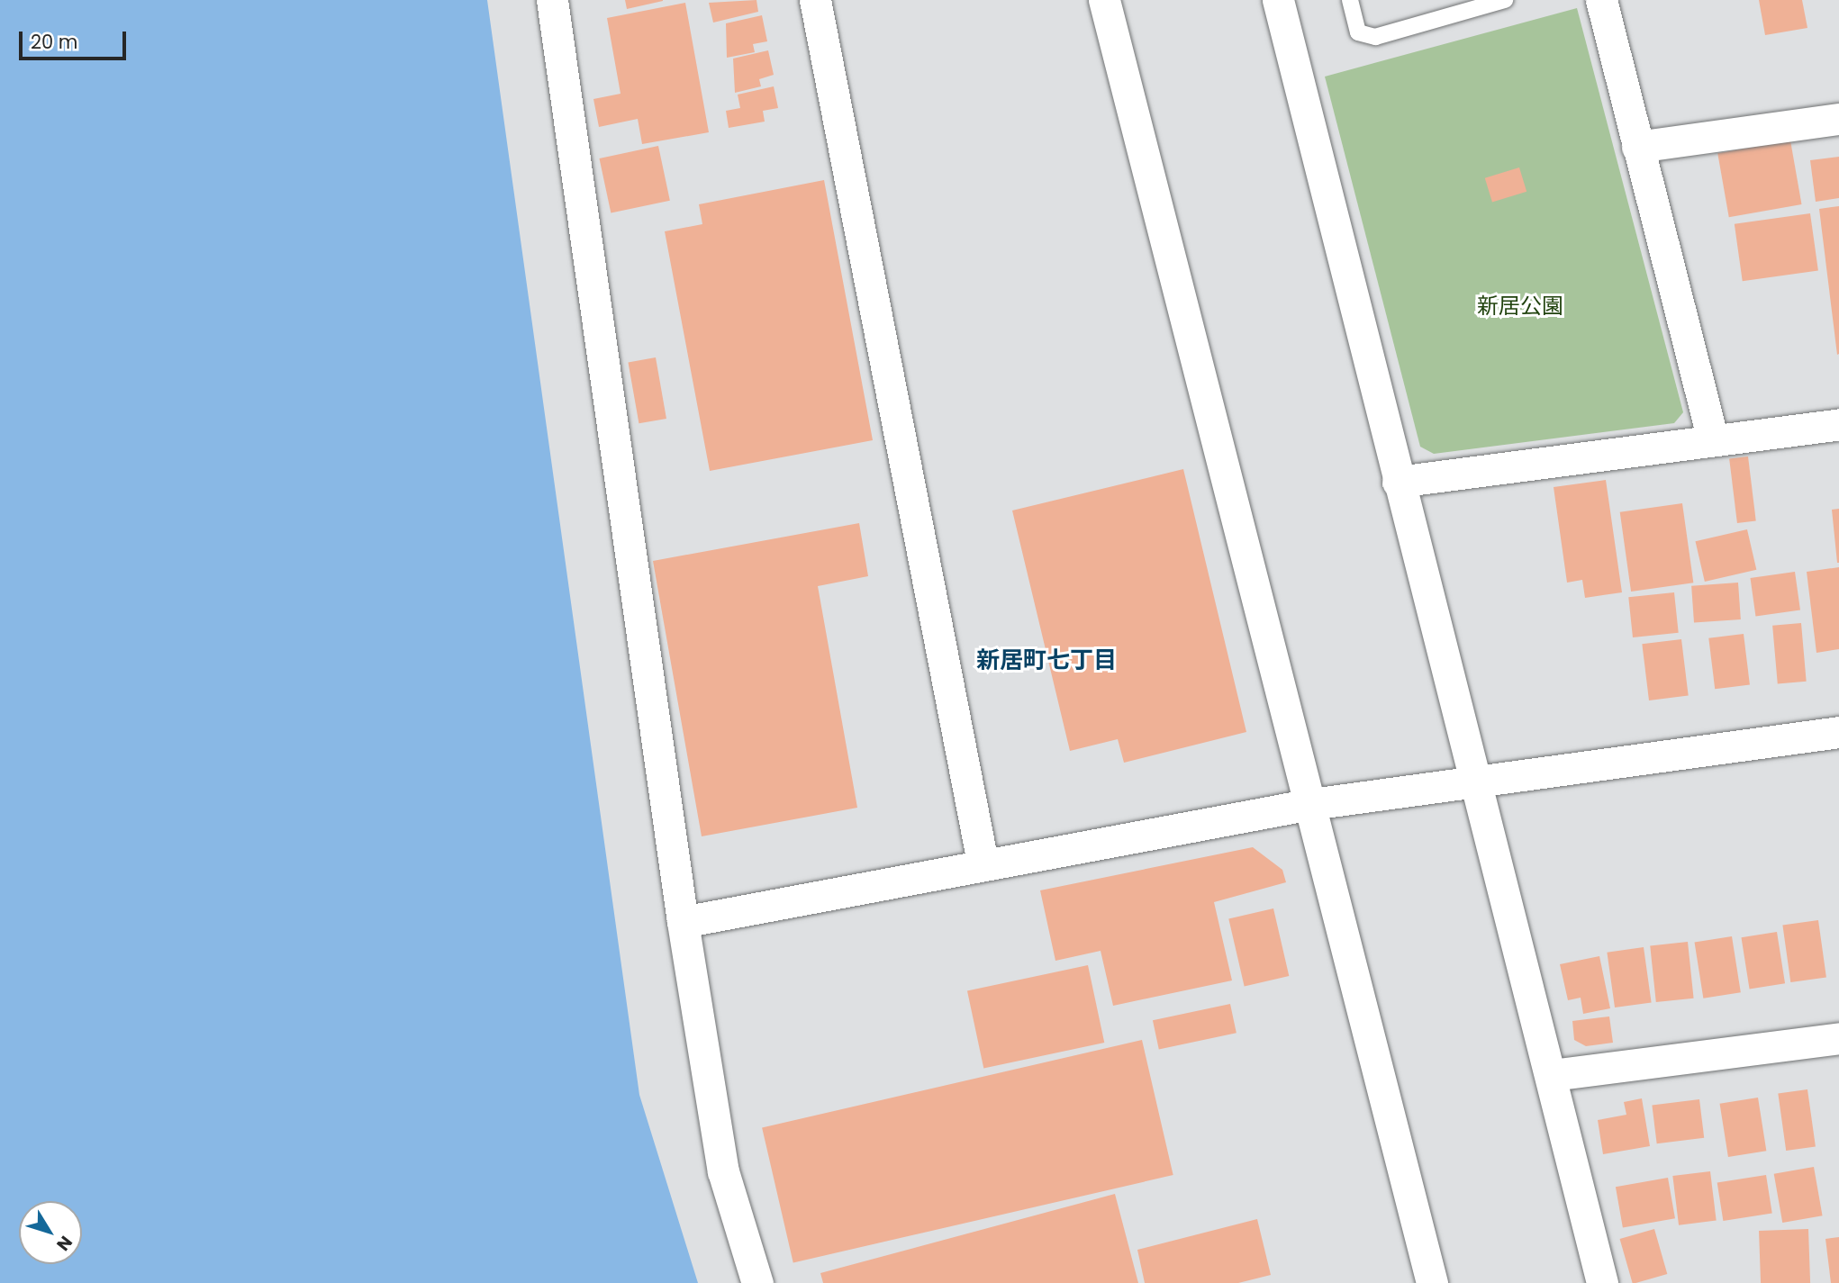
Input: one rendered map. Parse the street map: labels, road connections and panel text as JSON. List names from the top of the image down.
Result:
{
  "districts": ["新居町七丁目"],
  "parks": ["新居公園"],
  "scale_bar": "20 m",
  "north": "bottom right"
}
